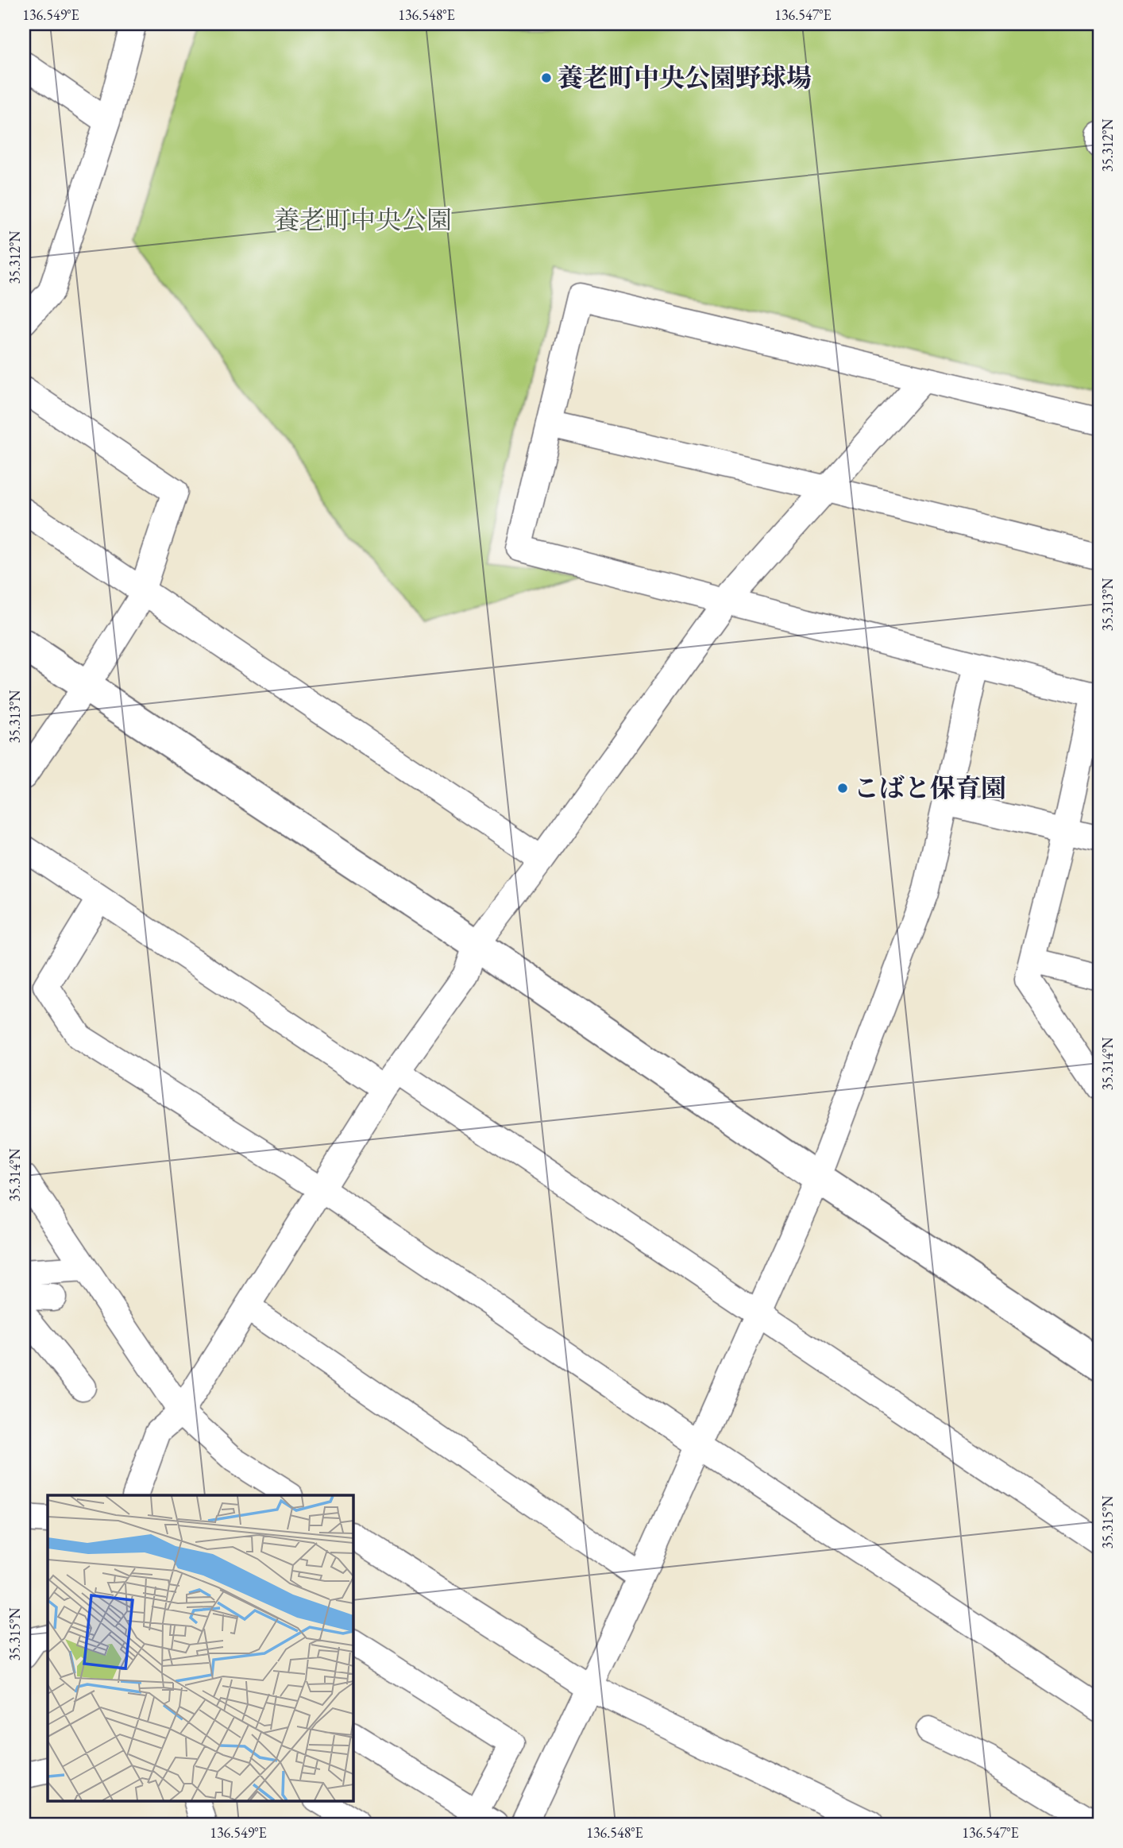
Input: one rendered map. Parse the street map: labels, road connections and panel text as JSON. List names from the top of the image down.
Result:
{
  "parks": ["養老町中央公園"],
  "places": ["養老町中央公園野球場", "こばと保育園"],
  "coordinates": [
    "136.549°E",
    "136.548°E",
    "136.547°E",
    "35.312°N",
    "35.313°N",
    "35.314°N",
    "35.315°N"
  ]
}
